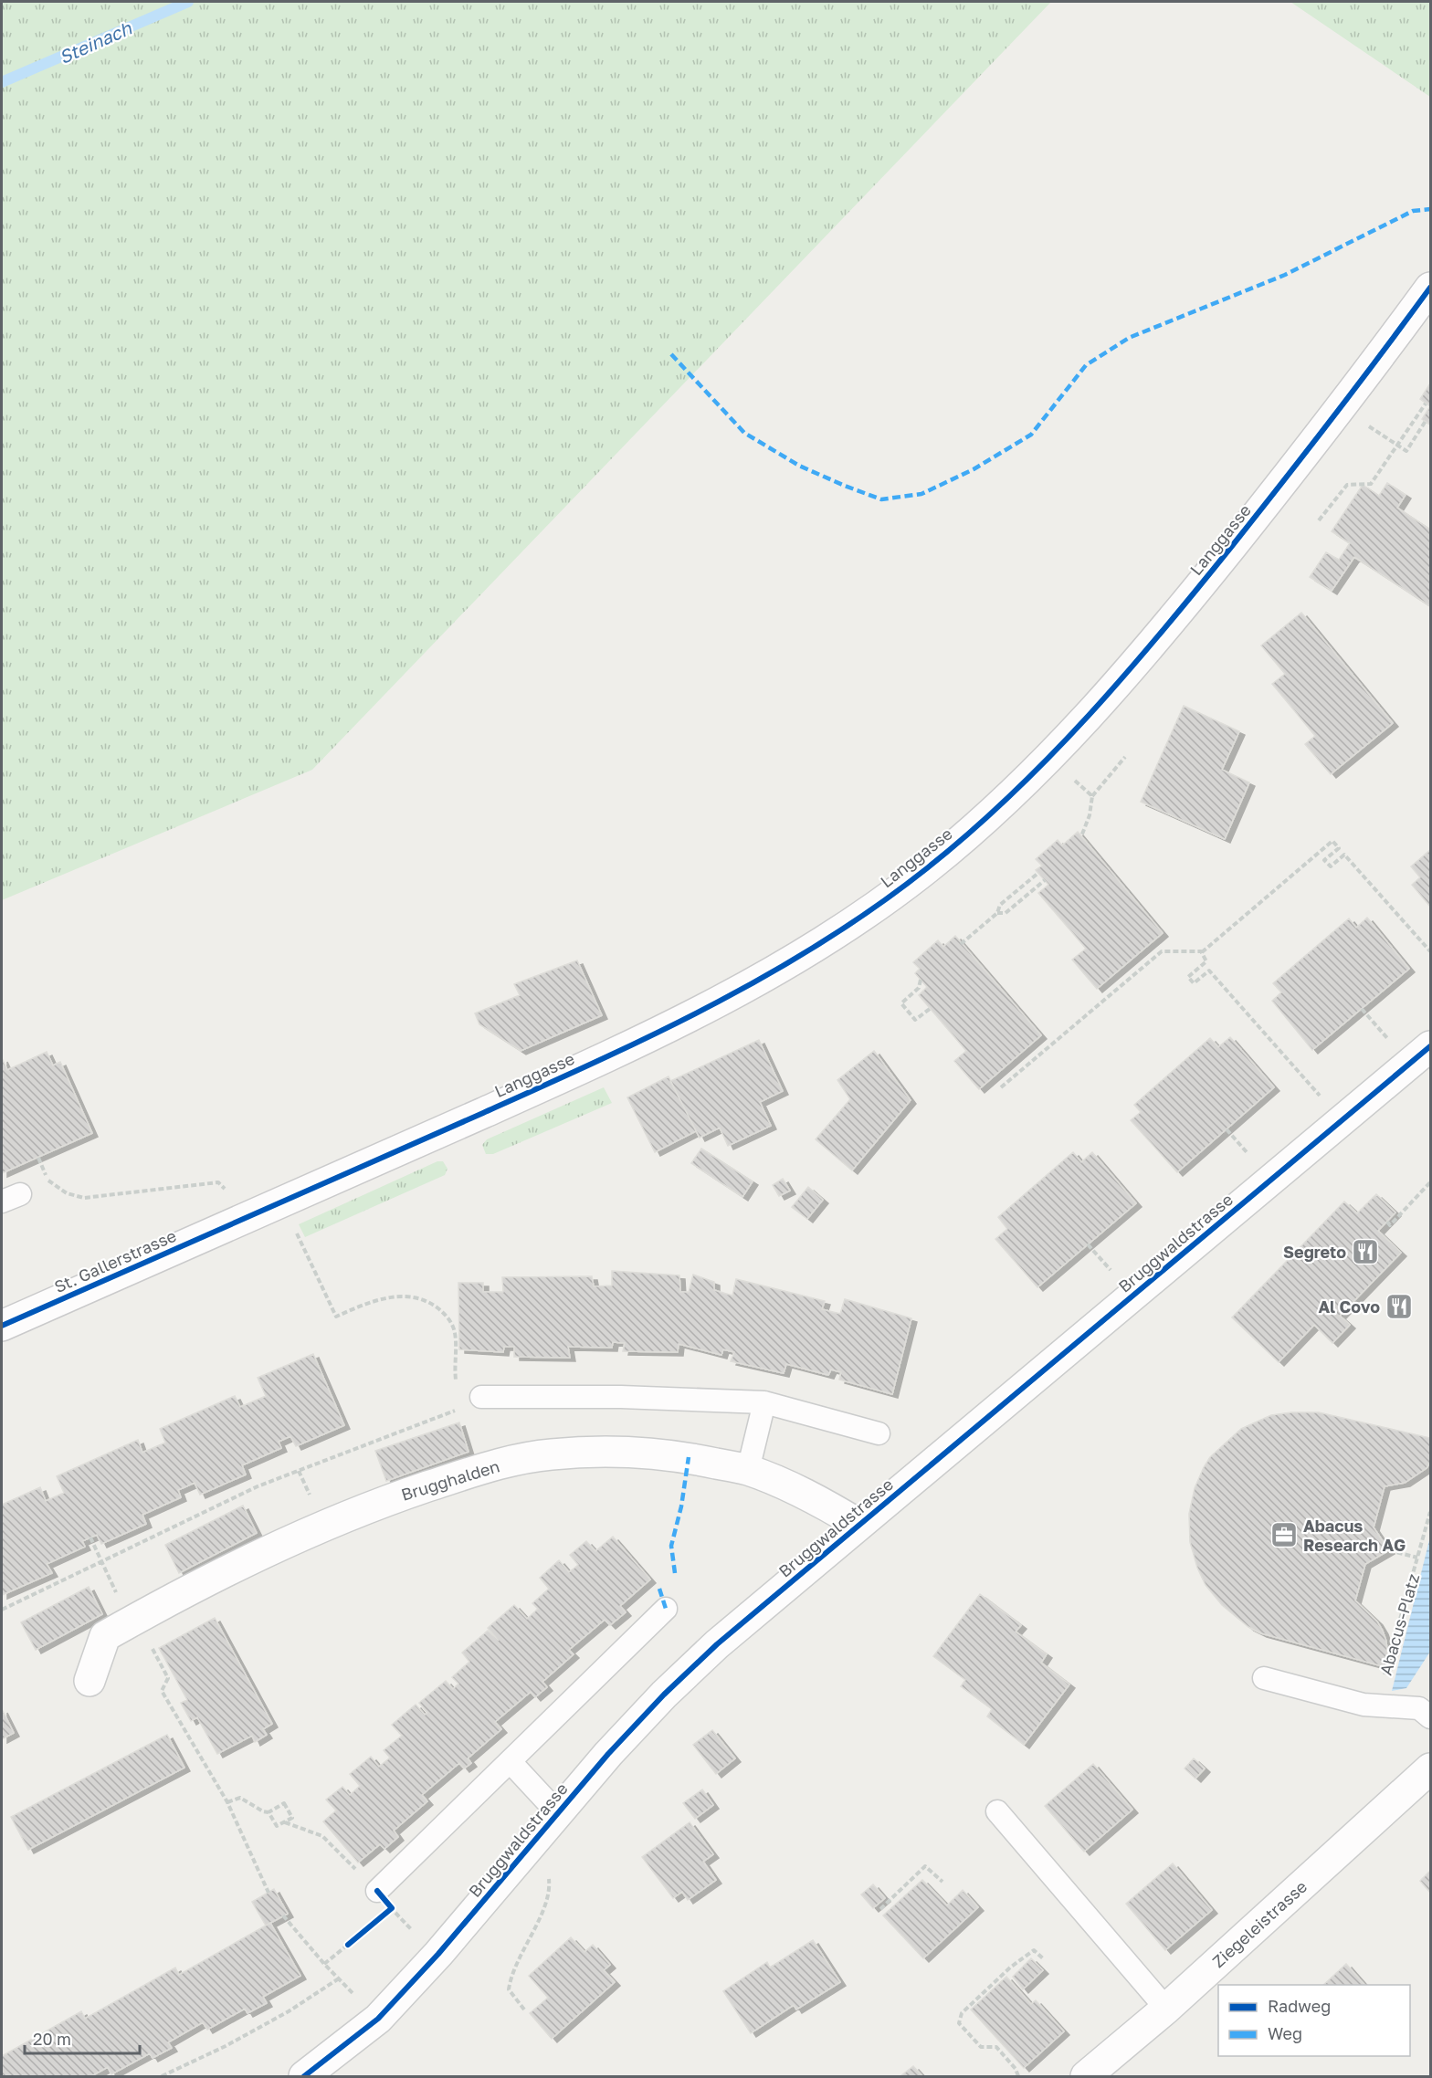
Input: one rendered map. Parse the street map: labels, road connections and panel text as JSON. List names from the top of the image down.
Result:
{
  "streets": {
    "street": [
      "Langgasse",
      "Bruggwaldstrasse",
      "St. Gallerstrasse",
      "Brugghalden",
      "Ziegeleistrasse"
    ],
    "path": ["Abacus-Platz"]
  },
  "crossings": [
    ["Langgasse", "St. Gallerstrasse"],
    ["Bruggwaldstrasse", "Brugghalden"]
  ],
  "water": ["Steinach"],
  "places": {
    "restaurant": ["Segreto", "Al Covo"],
    "office": ["Abacus Research AG"]
  },
  "legend": ["Radweg", "Weg"],
  "scale_bar": "20 m"
}
